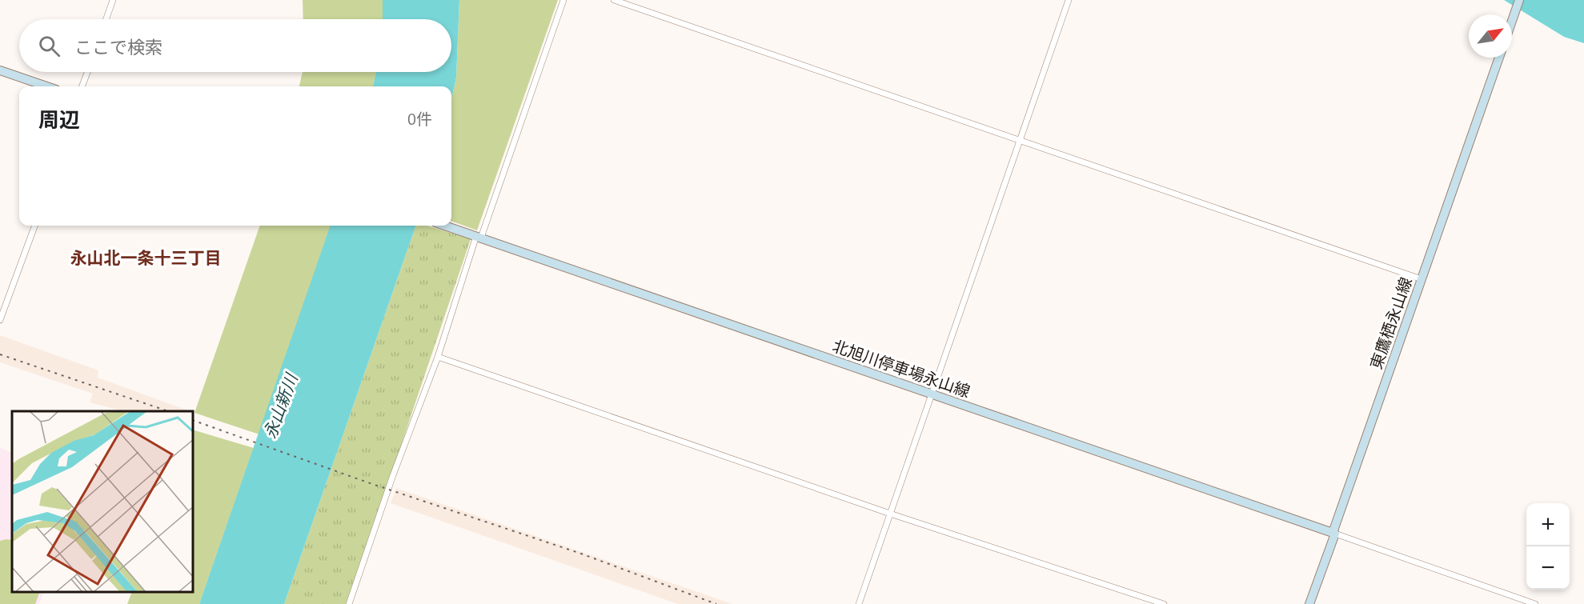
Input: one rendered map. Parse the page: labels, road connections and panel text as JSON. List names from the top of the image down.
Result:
{
  "streets": {
    "main road": ["東鷹栖永山線", "北旭川停車場永山線"]
  },
  "crossings": [
    ["東鷹栖永山線", "北旭川停車場永山線"]
  ],
  "districts": ["永山北一条十三丁目"],
  "water": ["永山新川"],
  "north": "top right",
  "page": {
    "search": "ここで検索",
    "heading": ["周辺", "0件"],
    "map_buttons": ["+", "−"]
  }
}
